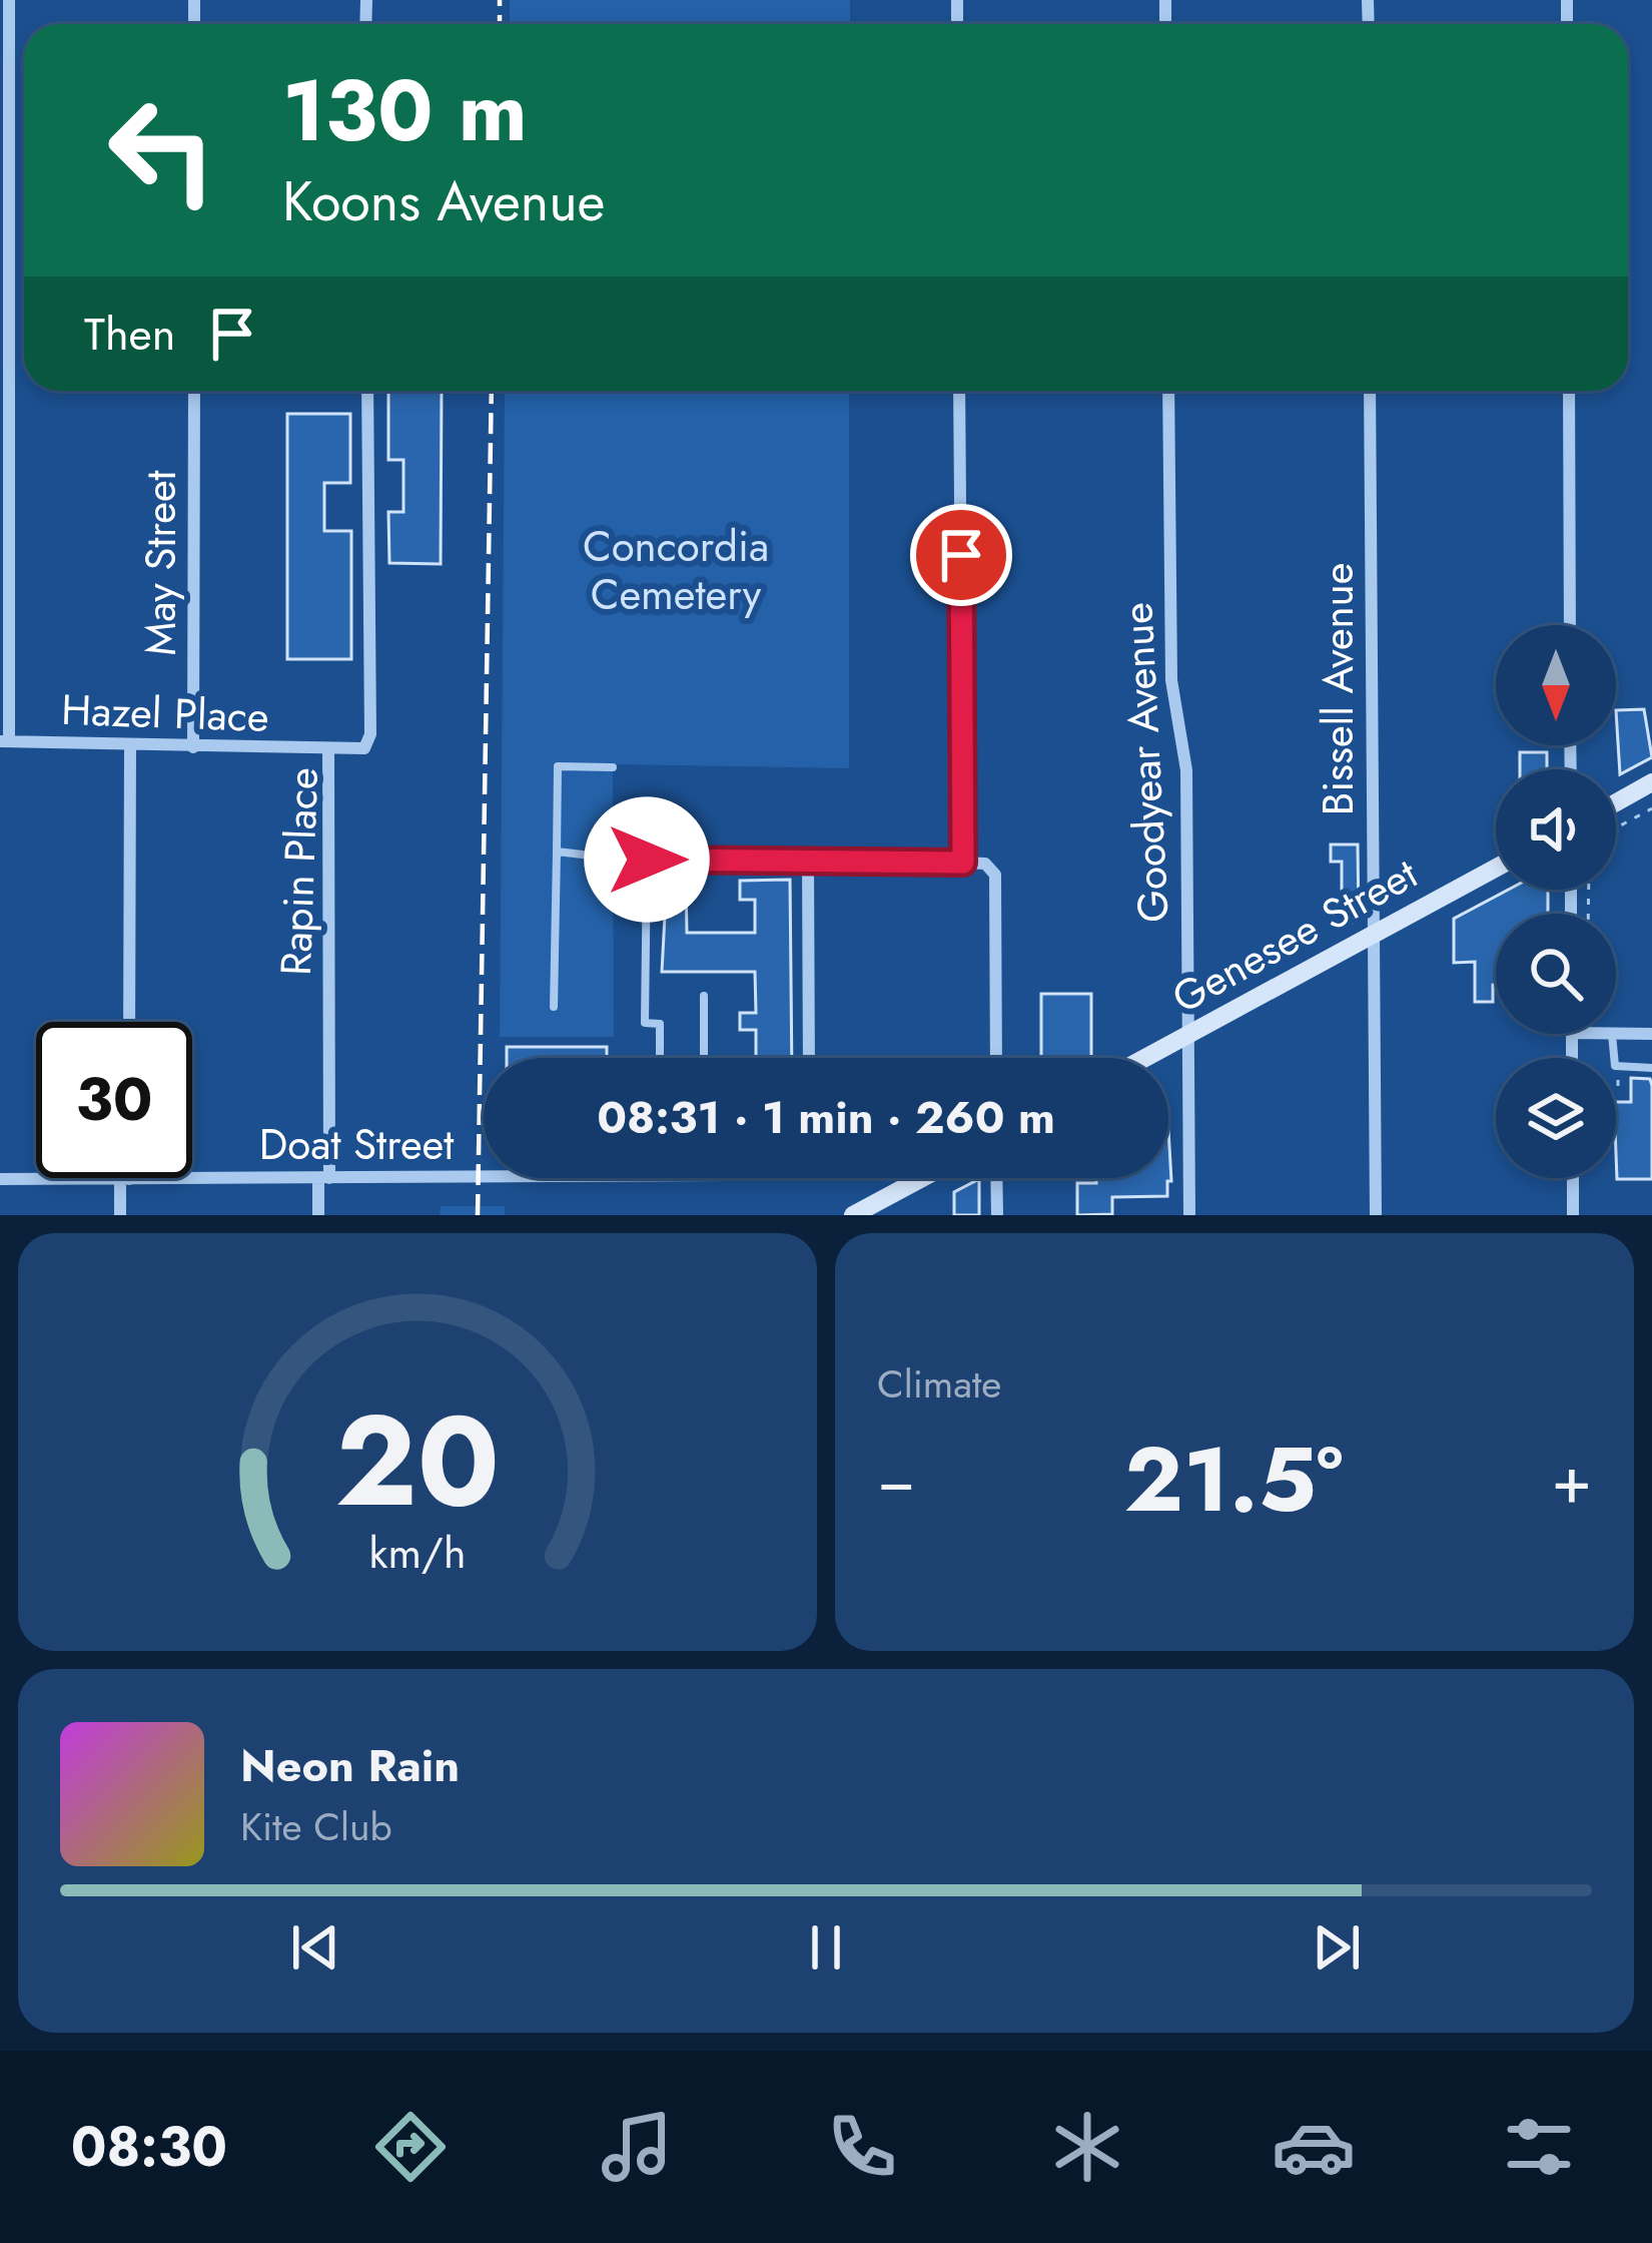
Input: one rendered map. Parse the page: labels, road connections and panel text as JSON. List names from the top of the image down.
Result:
{
  "streets": {
    "main road": ["Genesee Street"],
    "street": [
      "May Street",
      "Bissell Avenue",
      "Hazel Place",
      "Goodyear Avenue",
      "Rapin Place",
      "Doat Street"
    ]
  },
  "crossings": [
    ["May Street", "Hazel Place"],
    ["Bissell Avenue", "Genesee Street"],
    ["Hazel Place", "Rapin Place"],
    ["Goodyear Avenue", "Genesee Street"],
    ["Rapin Place", "Doat Street"]
  ],
  "parks": ["Concordia Cemetery"],
  "north": "bottom",
  "page": {
    "turn": ["130 m", "Koons Avenue"],
    "then": "Then",
    "limit": "30",
    "trip": "08:31 · 1 min · 260 m",
    "tile": "Climate",
    "heat": ["−", "21.5°", "+"],
    "song": ["Neon Rain", "Kite Club"],
    "tabs": "08:30",
    "gauge": ["20", "km/h"]
  }
}
